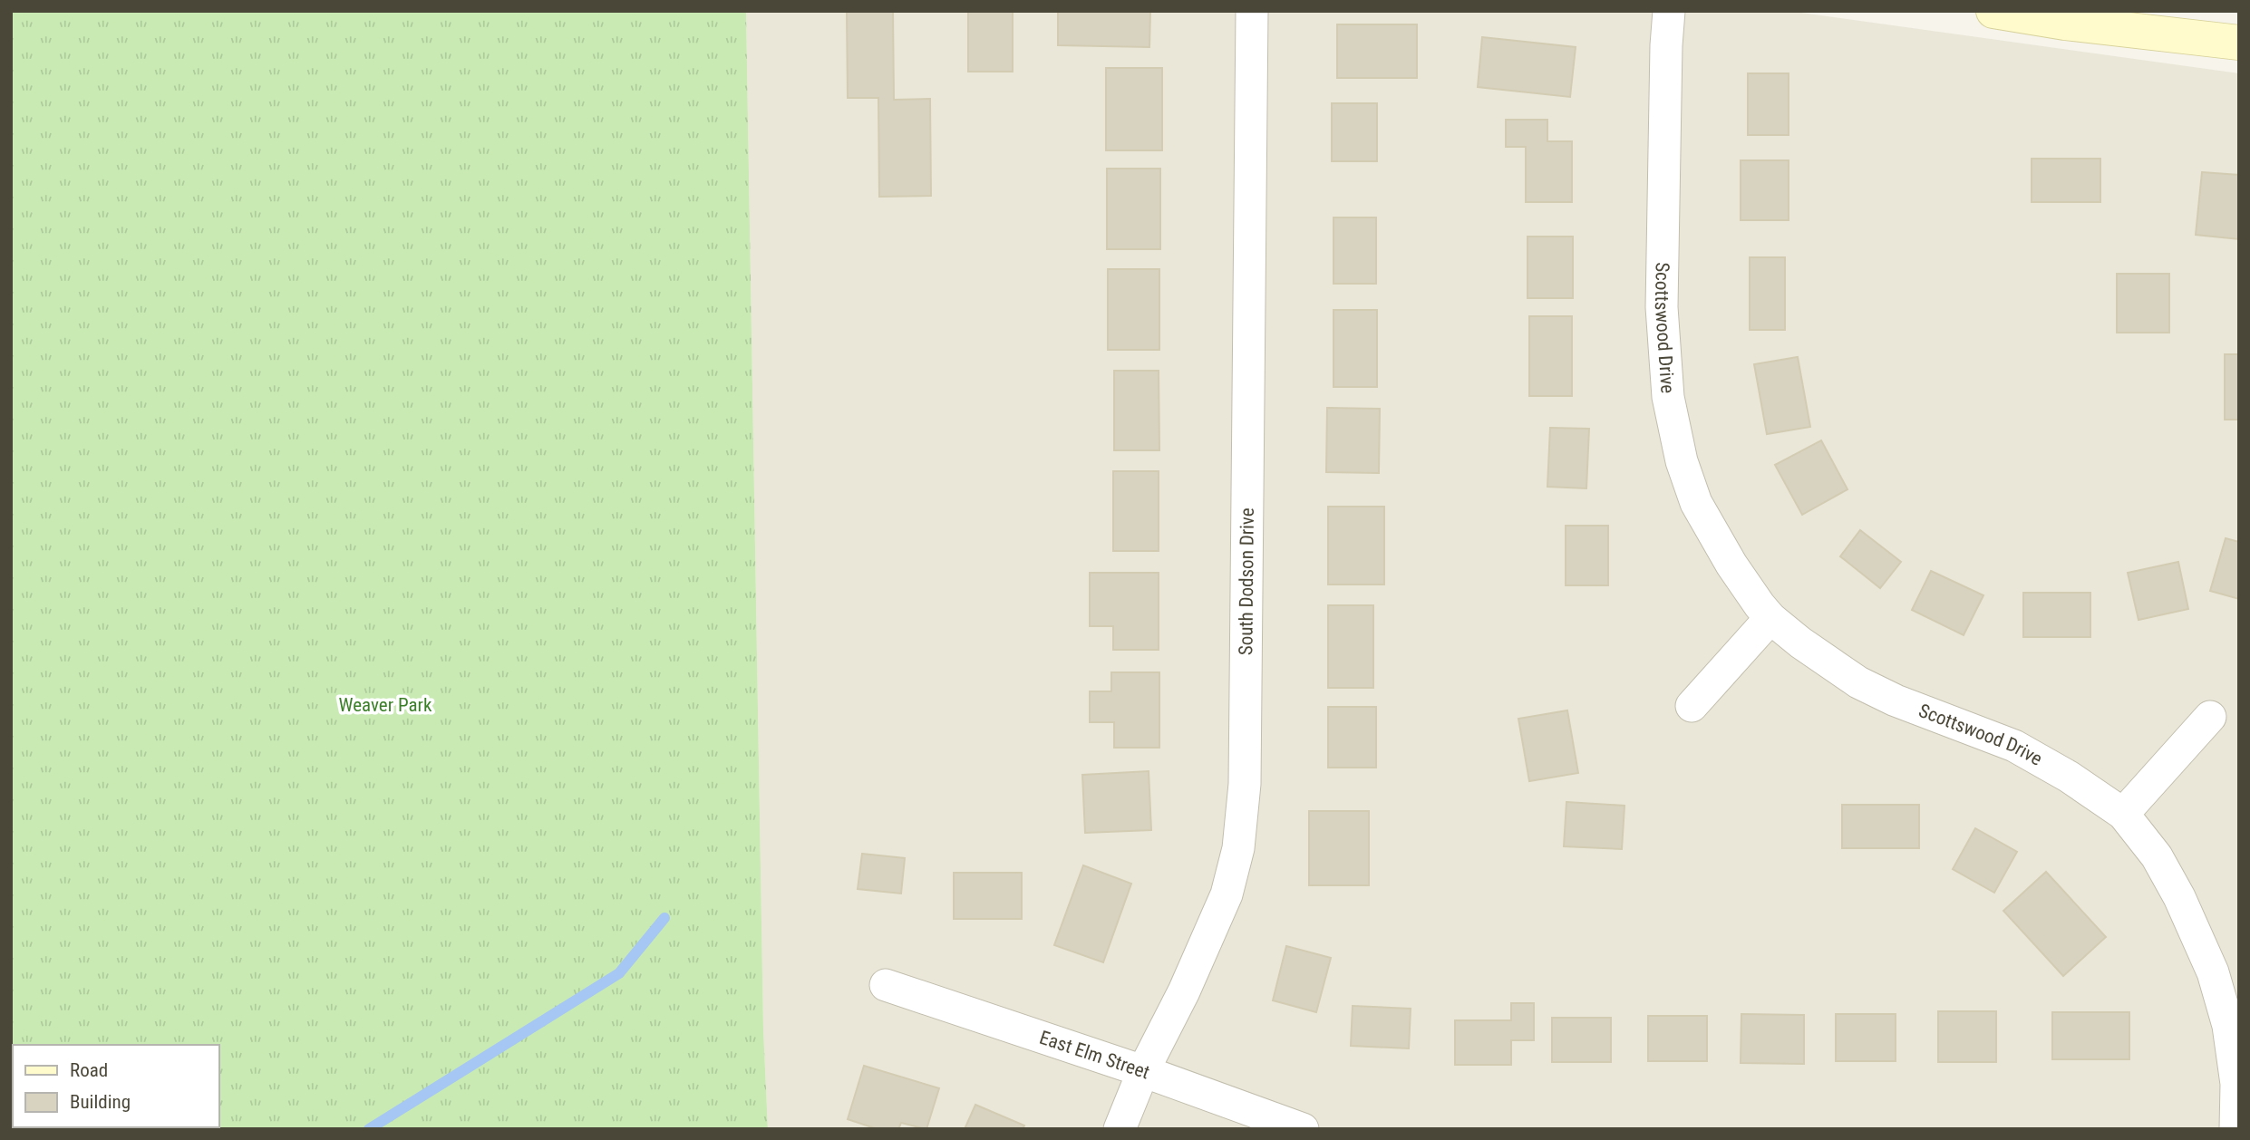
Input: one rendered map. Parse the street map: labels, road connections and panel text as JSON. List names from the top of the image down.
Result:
{
  "streets": {
    "street": ["Scottswood Drive", "South Dodson Drive", "East Elm Street"]
  },
  "crossings": [
    ["South Dodson Drive", "East Elm Street"]
  ],
  "parks": ["Weaver Park"],
  "legend": ["Road", "Building"]
}
